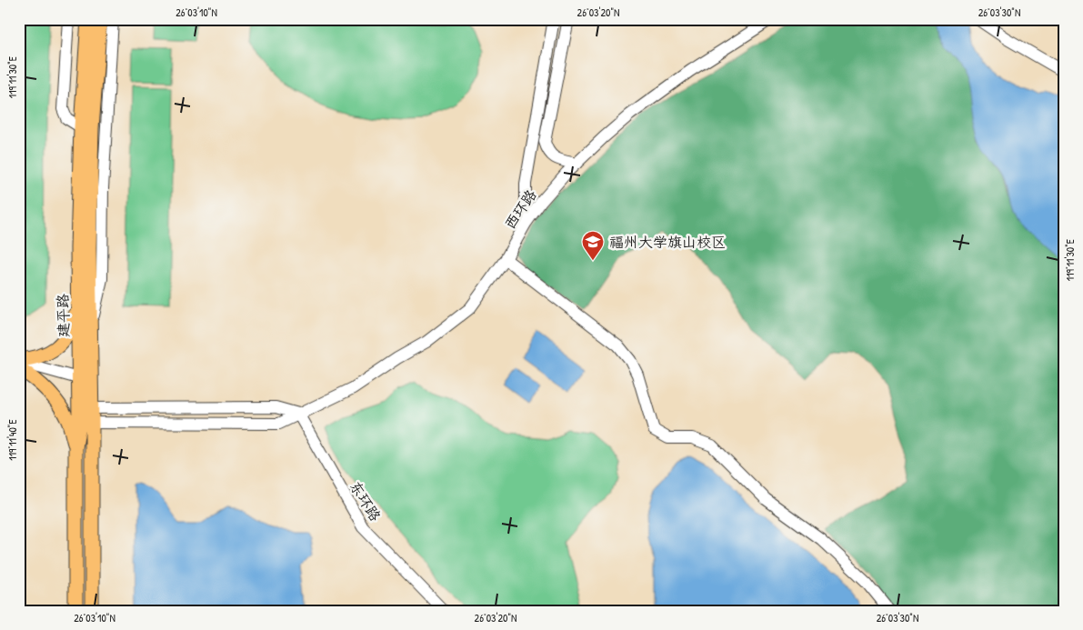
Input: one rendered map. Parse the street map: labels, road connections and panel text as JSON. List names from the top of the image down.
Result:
{
  "streets": {
    "main road": ["建平路"],
    "street": ["西环路", "东环路"]
  },
  "crossings": [
    ["西环路", "建平路"],
    ["西环路", "东环路"]
  ],
  "places": {
    "school or university": ["福州大学旗山校区"]
  },
  "coordinates": [
    "26°03'10\"N",
    "26°03'20\"N",
    "26°03'30\"N",
    "119°11'30\"E",
    "119°11'40\"E"
  ]
}
